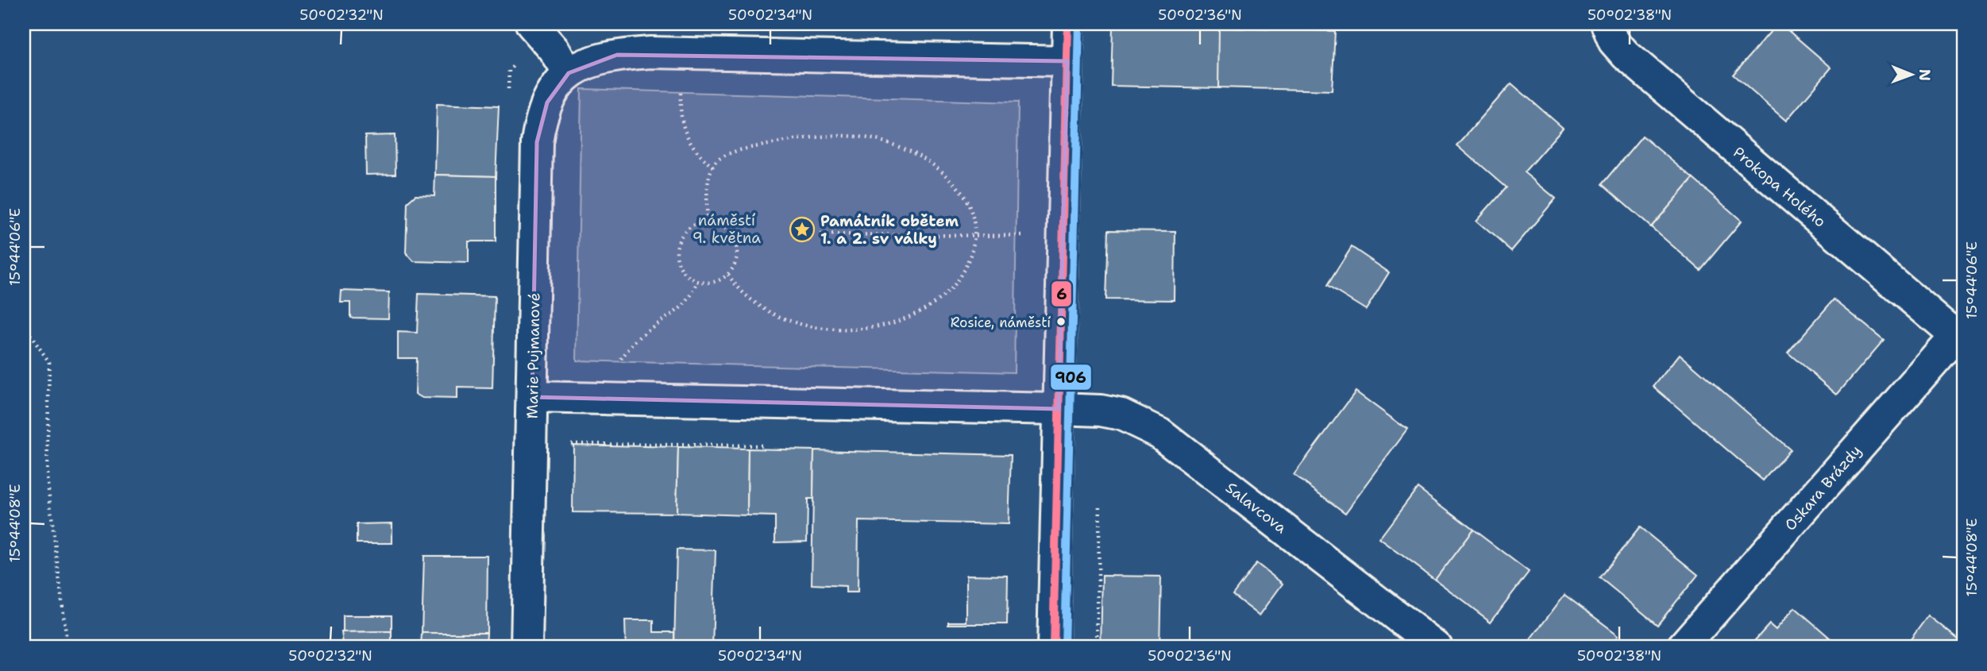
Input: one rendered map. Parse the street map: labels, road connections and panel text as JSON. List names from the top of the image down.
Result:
{
  "streets": {
    "street": [
      "Prokopa Holého",
      "Marie Pujmanové",
      "Oskara Brázdy",
      "Salavcova"
    ]
  },
  "crossings": [
    ["Prokopa Holého", "Oskara Brázdy"]
  ],
  "parks": ["náměstí 9. května"],
  "places": {
    "place": ["Památník obětem 1. a 2. sv války"],
    "other": ["Rosice, náměstí"]
  },
  "lines": ["transit line 6", "transit line 906"],
  "north": "right",
  "coordinates": [
    "50°02'32\"N",
    "50°02'34\"N",
    "50°02'36\"N",
    "50°02'38\"N",
    "15°44'06\"E",
    "15°44'08\"E"
  ]
}
